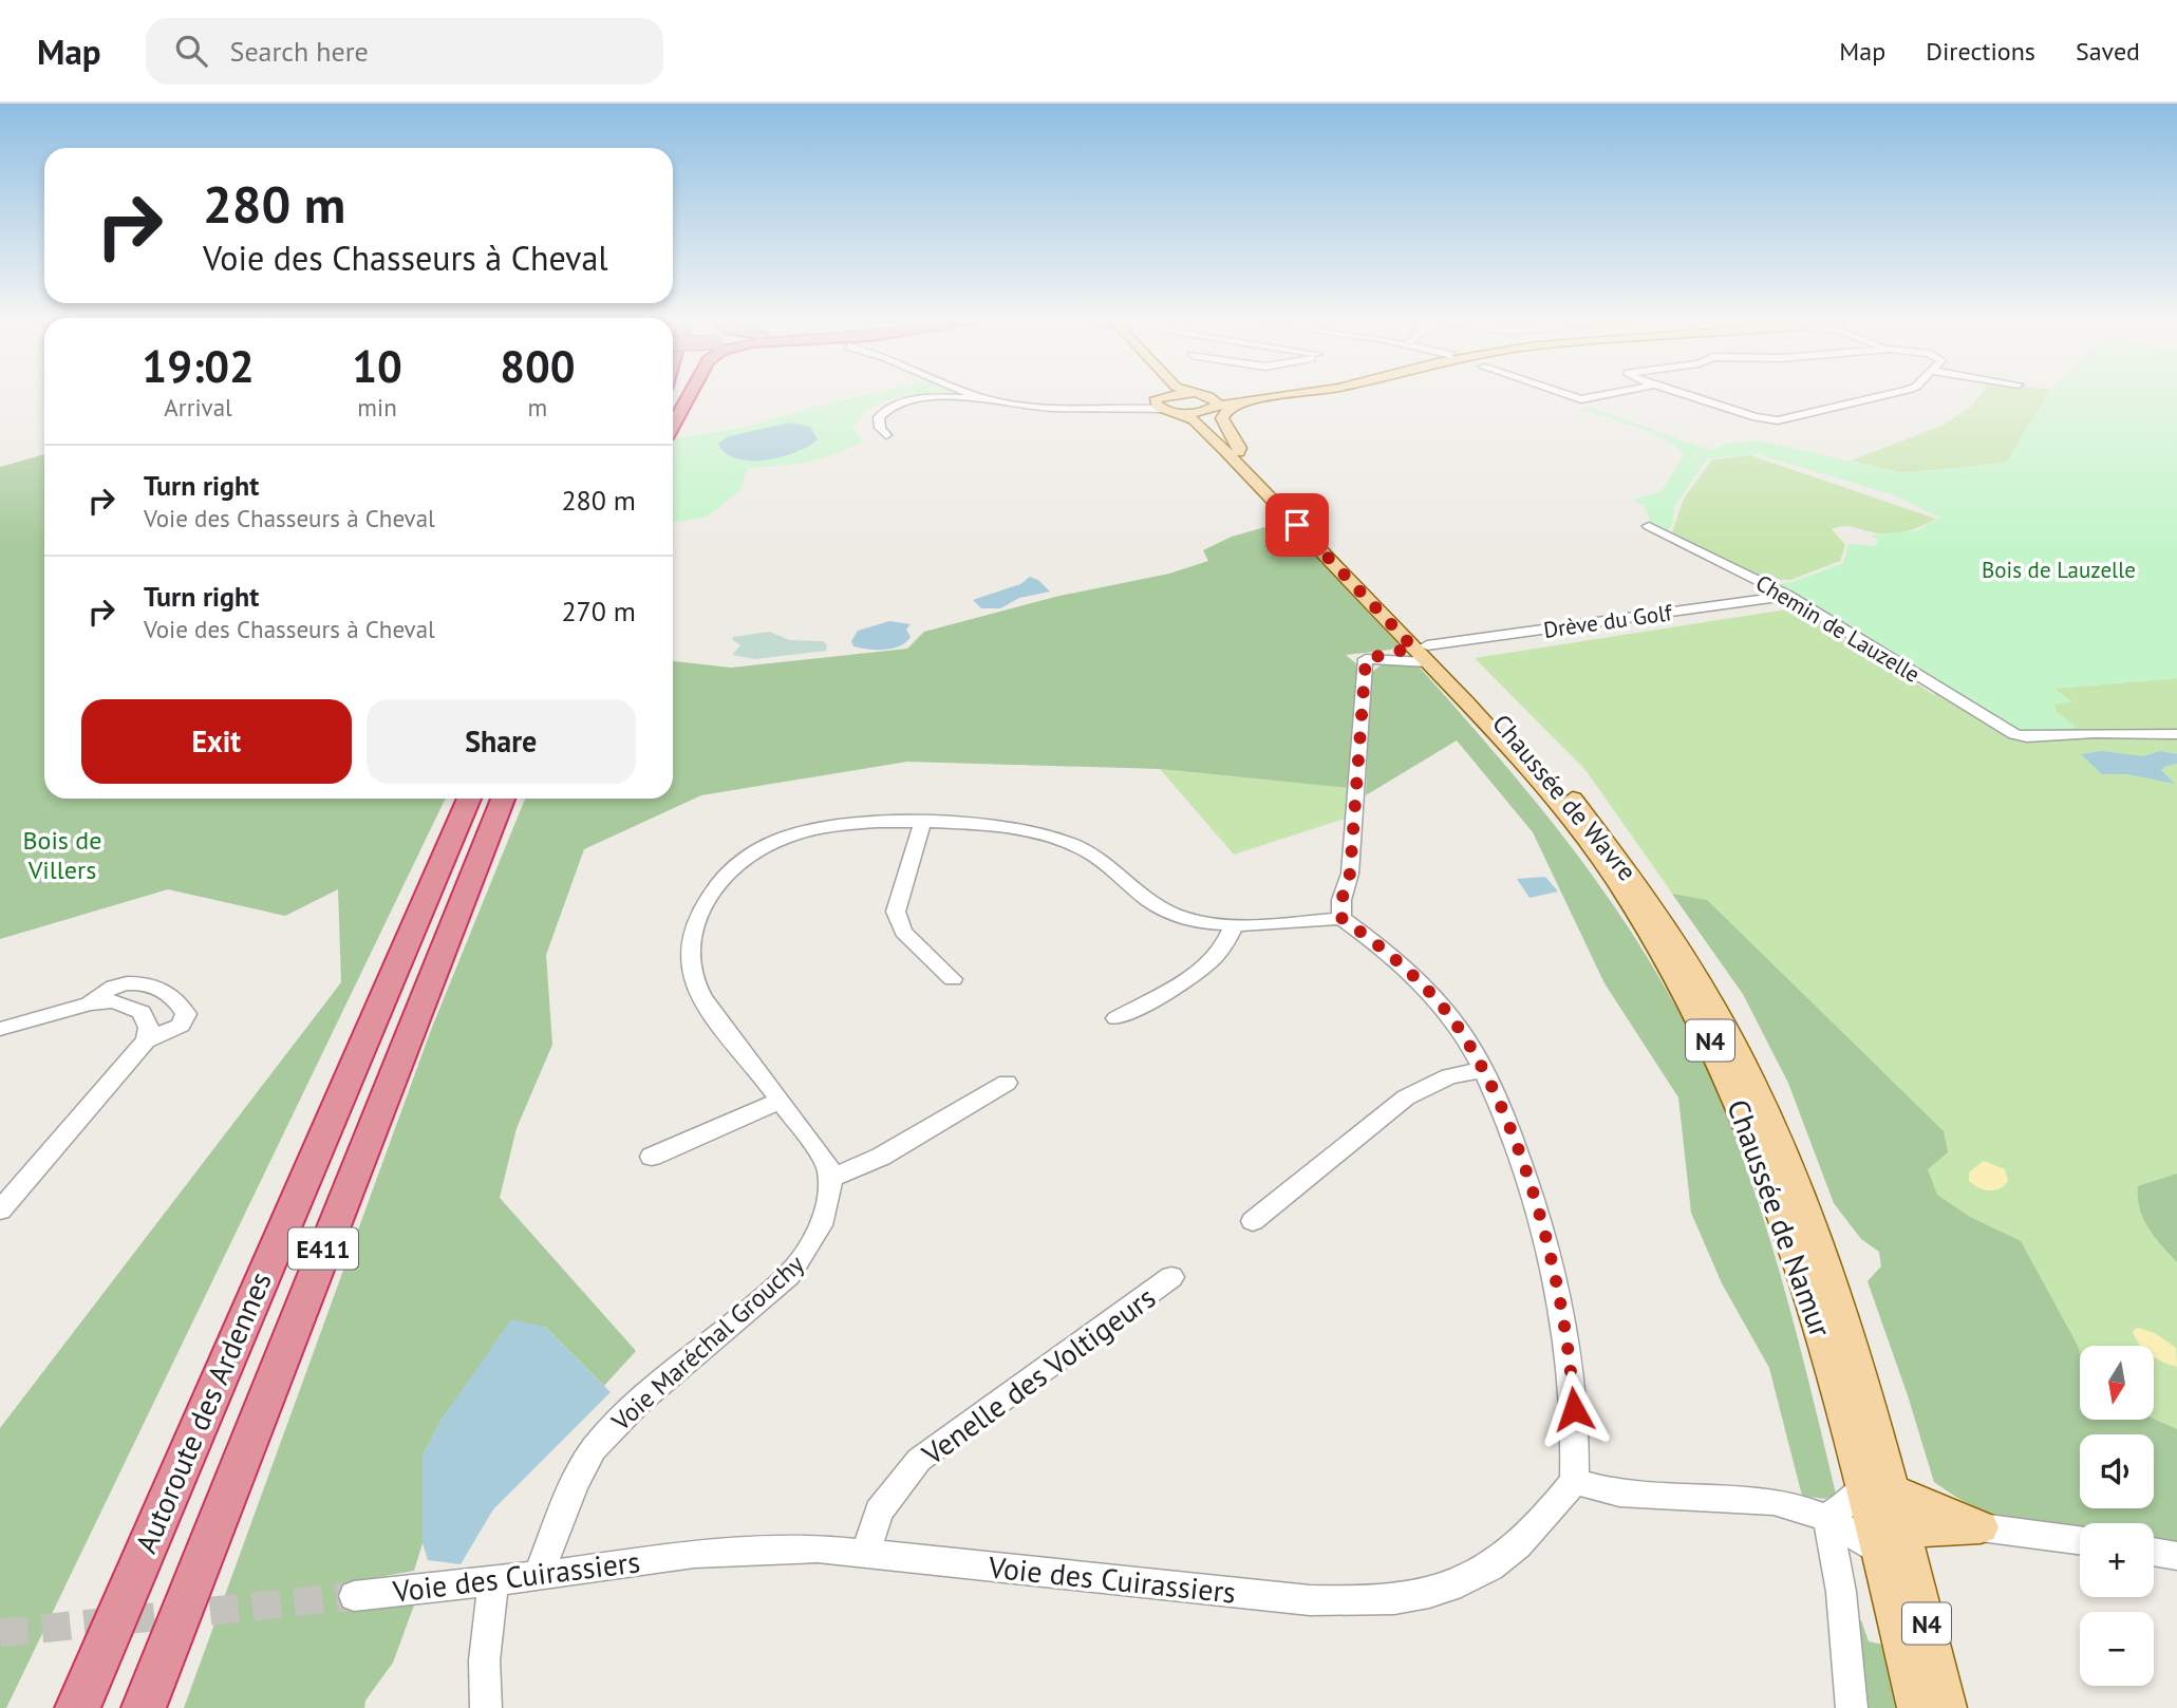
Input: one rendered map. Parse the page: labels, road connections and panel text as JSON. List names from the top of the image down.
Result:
{
  "streets": {
    "highway": ["E411", "Autoroute des Ardennes"],
    "main road": ["Chaussée de Wavre", "N4", "Chaussée de Namur"],
    "street": [
      "Drève du Golf",
      "Chemin de Lauzelle",
      "Voie Maréchal Grouchy",
      "Venelle des Voltigeurs",
      "Voie des Cuirassiers"
    ]
  },
  "crossings": [
    ["Drève du Golf", "Chemin de Lauzelle"],
    ["Drève du Golf", "Chaussée de Wavre"],
    ["Drève du Golf", "Chaussée de Namur"],
    ["Chaussée de Wavre", "Chaussée de Namur"],
    ["Voie Maréchal Grouchy", "Voie des Cuirassiers"],
    ["Venelle des Voltigeurs", "Voie des Cuirassiers"]
  ],
  "parks": ["Bois de Lauzelle", "Bois de Villers"],
  "north": "bottom",
  "page": {
    "header": "Map",
    "search": "Search here",
    "nav": ["Map", "Directions", "Saved"],
    "turn": ["280 m", "Voie des Chasseurs à Cheval"],
    "eta": [
      "19:02",
      "Arrival",
      "10",
      "min",
      "800",
      "m"
    ],
    "list": [
      {
        "name": "Turn right",
        "note": "Voie des Chasseurs à Cheval",
        "value": "280 m"
      },
      {
        "name": "Turn right",
        "note": "Voie des Chasseurs à Cheval",
        "value": "270 m"
      }
    ],
    "buttons": ["Exit", "Share"],
    "map_buttons": ["+", "−"]
  }
}
